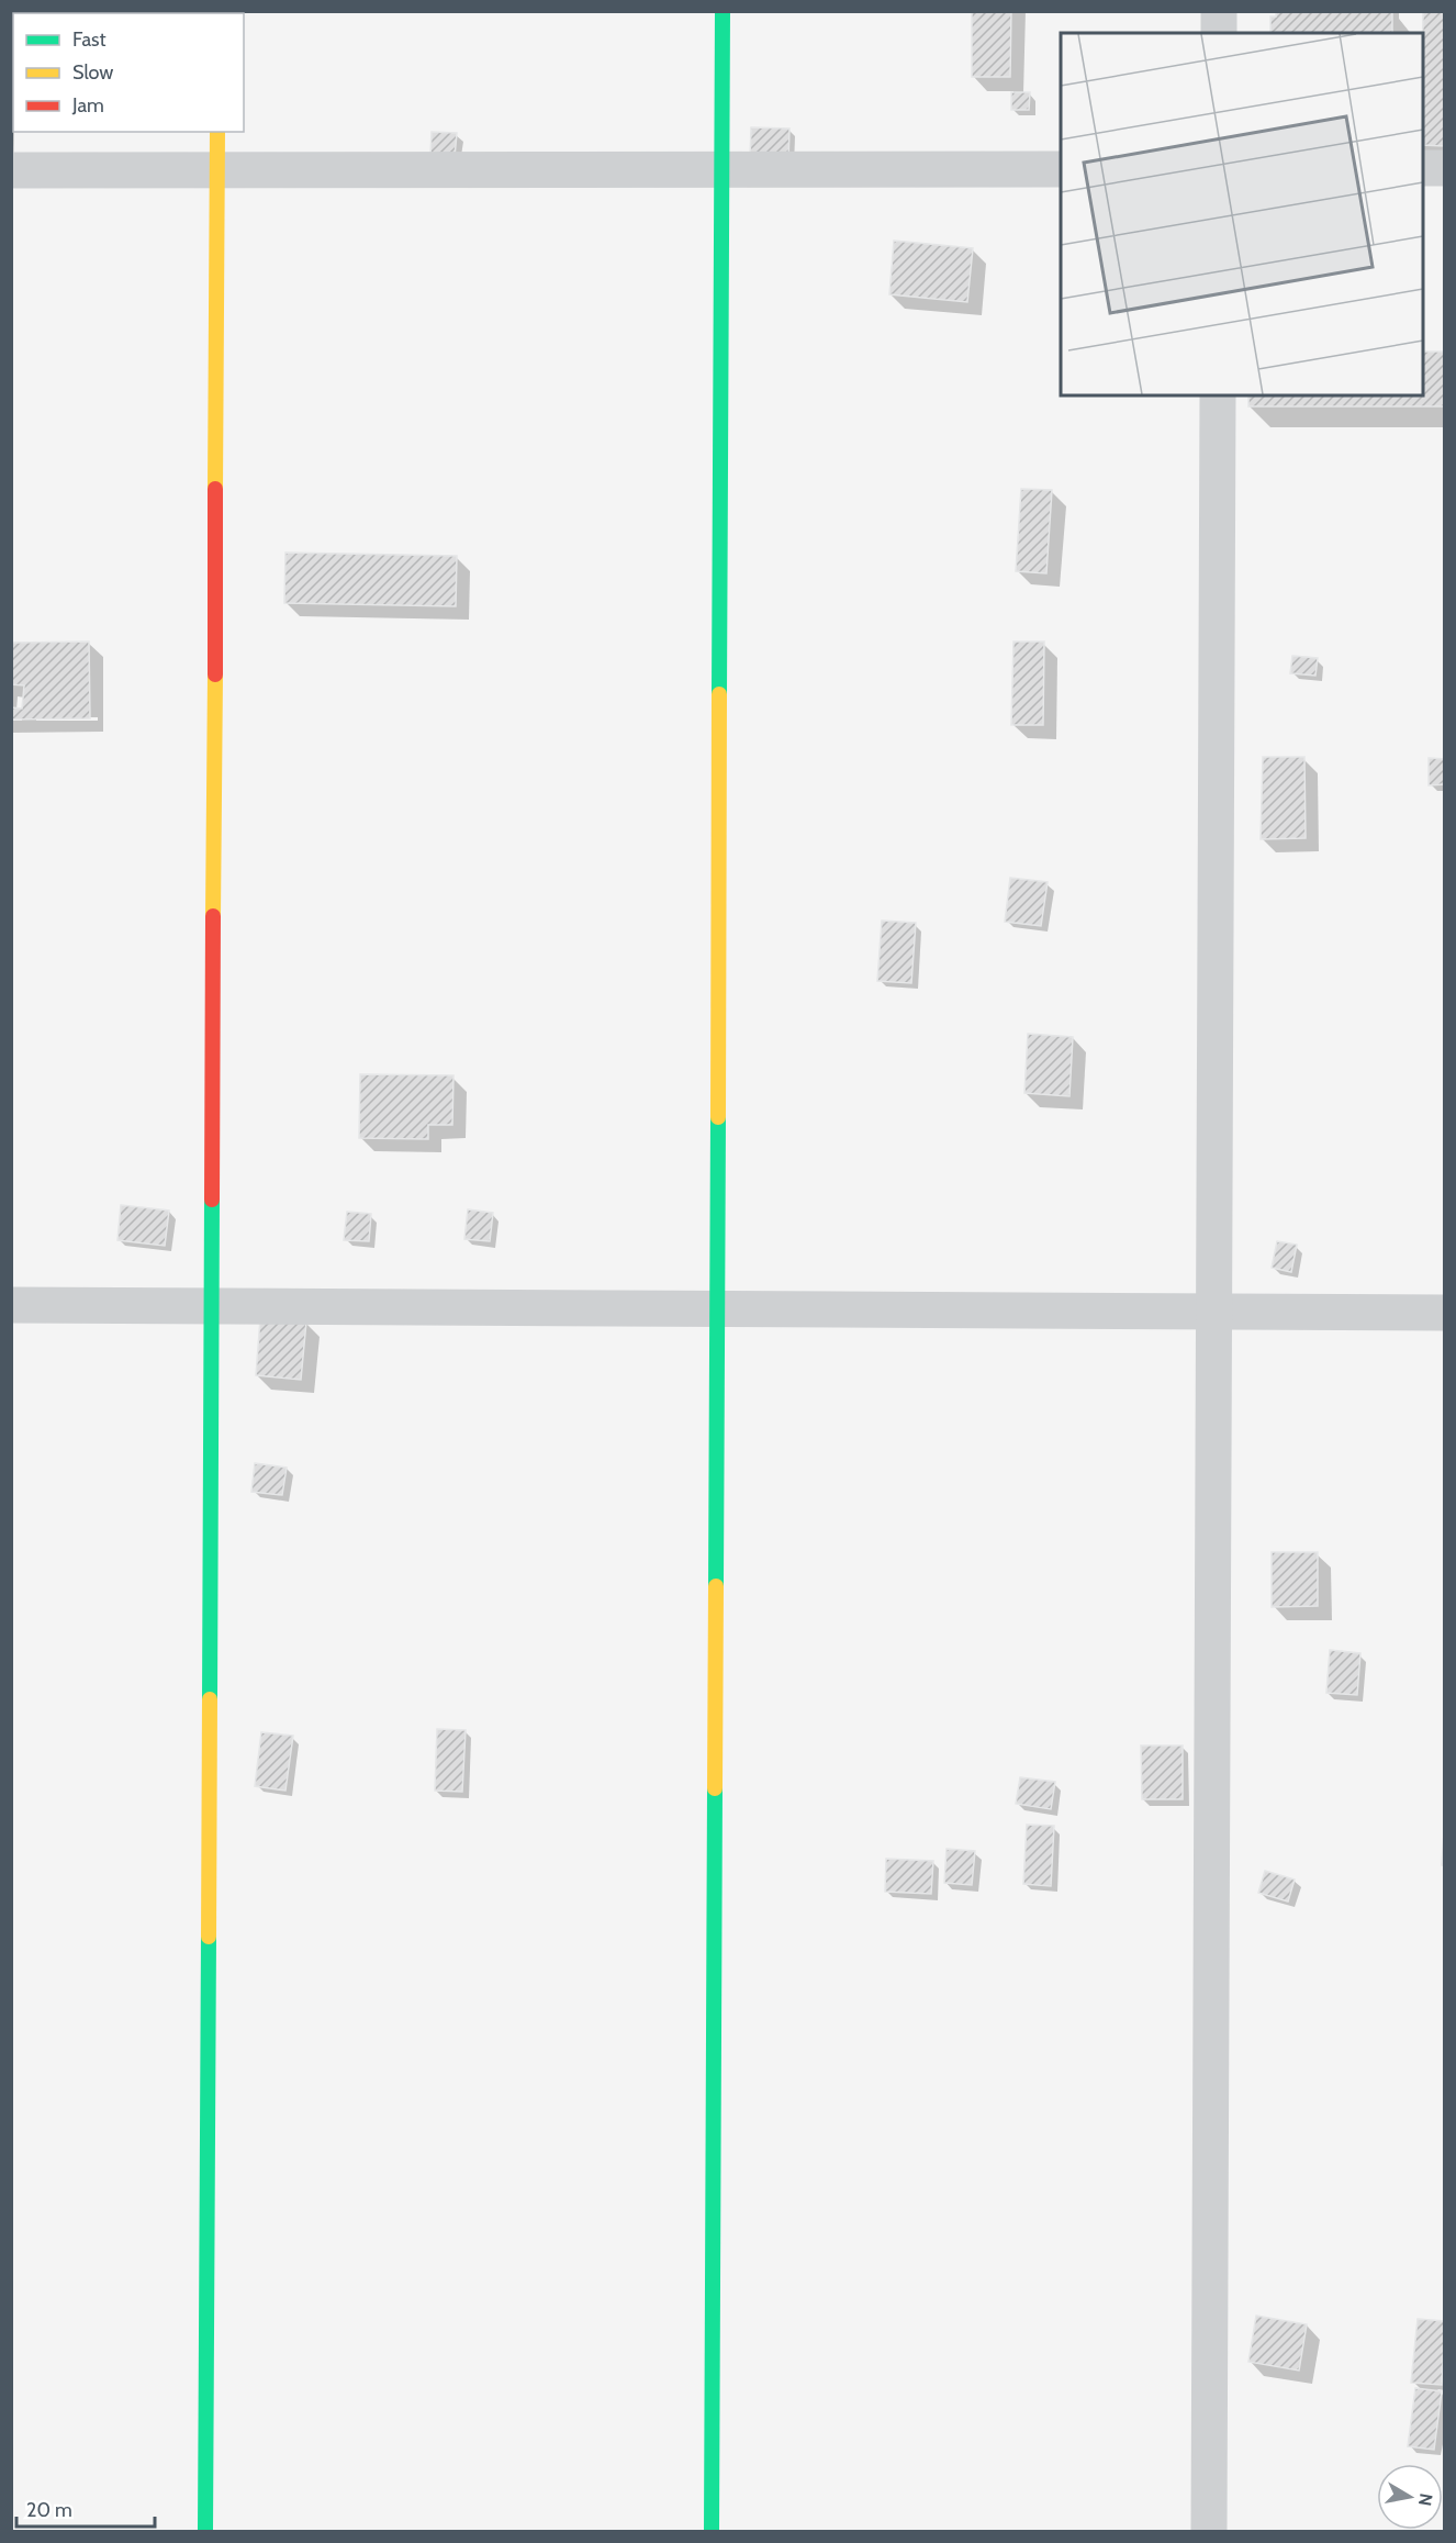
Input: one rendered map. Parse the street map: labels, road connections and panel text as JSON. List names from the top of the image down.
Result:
{
  "legend": ["Fast", "Slow", "Jam"],
  "scale_bar": "20 m",
  "north": "right"
}
